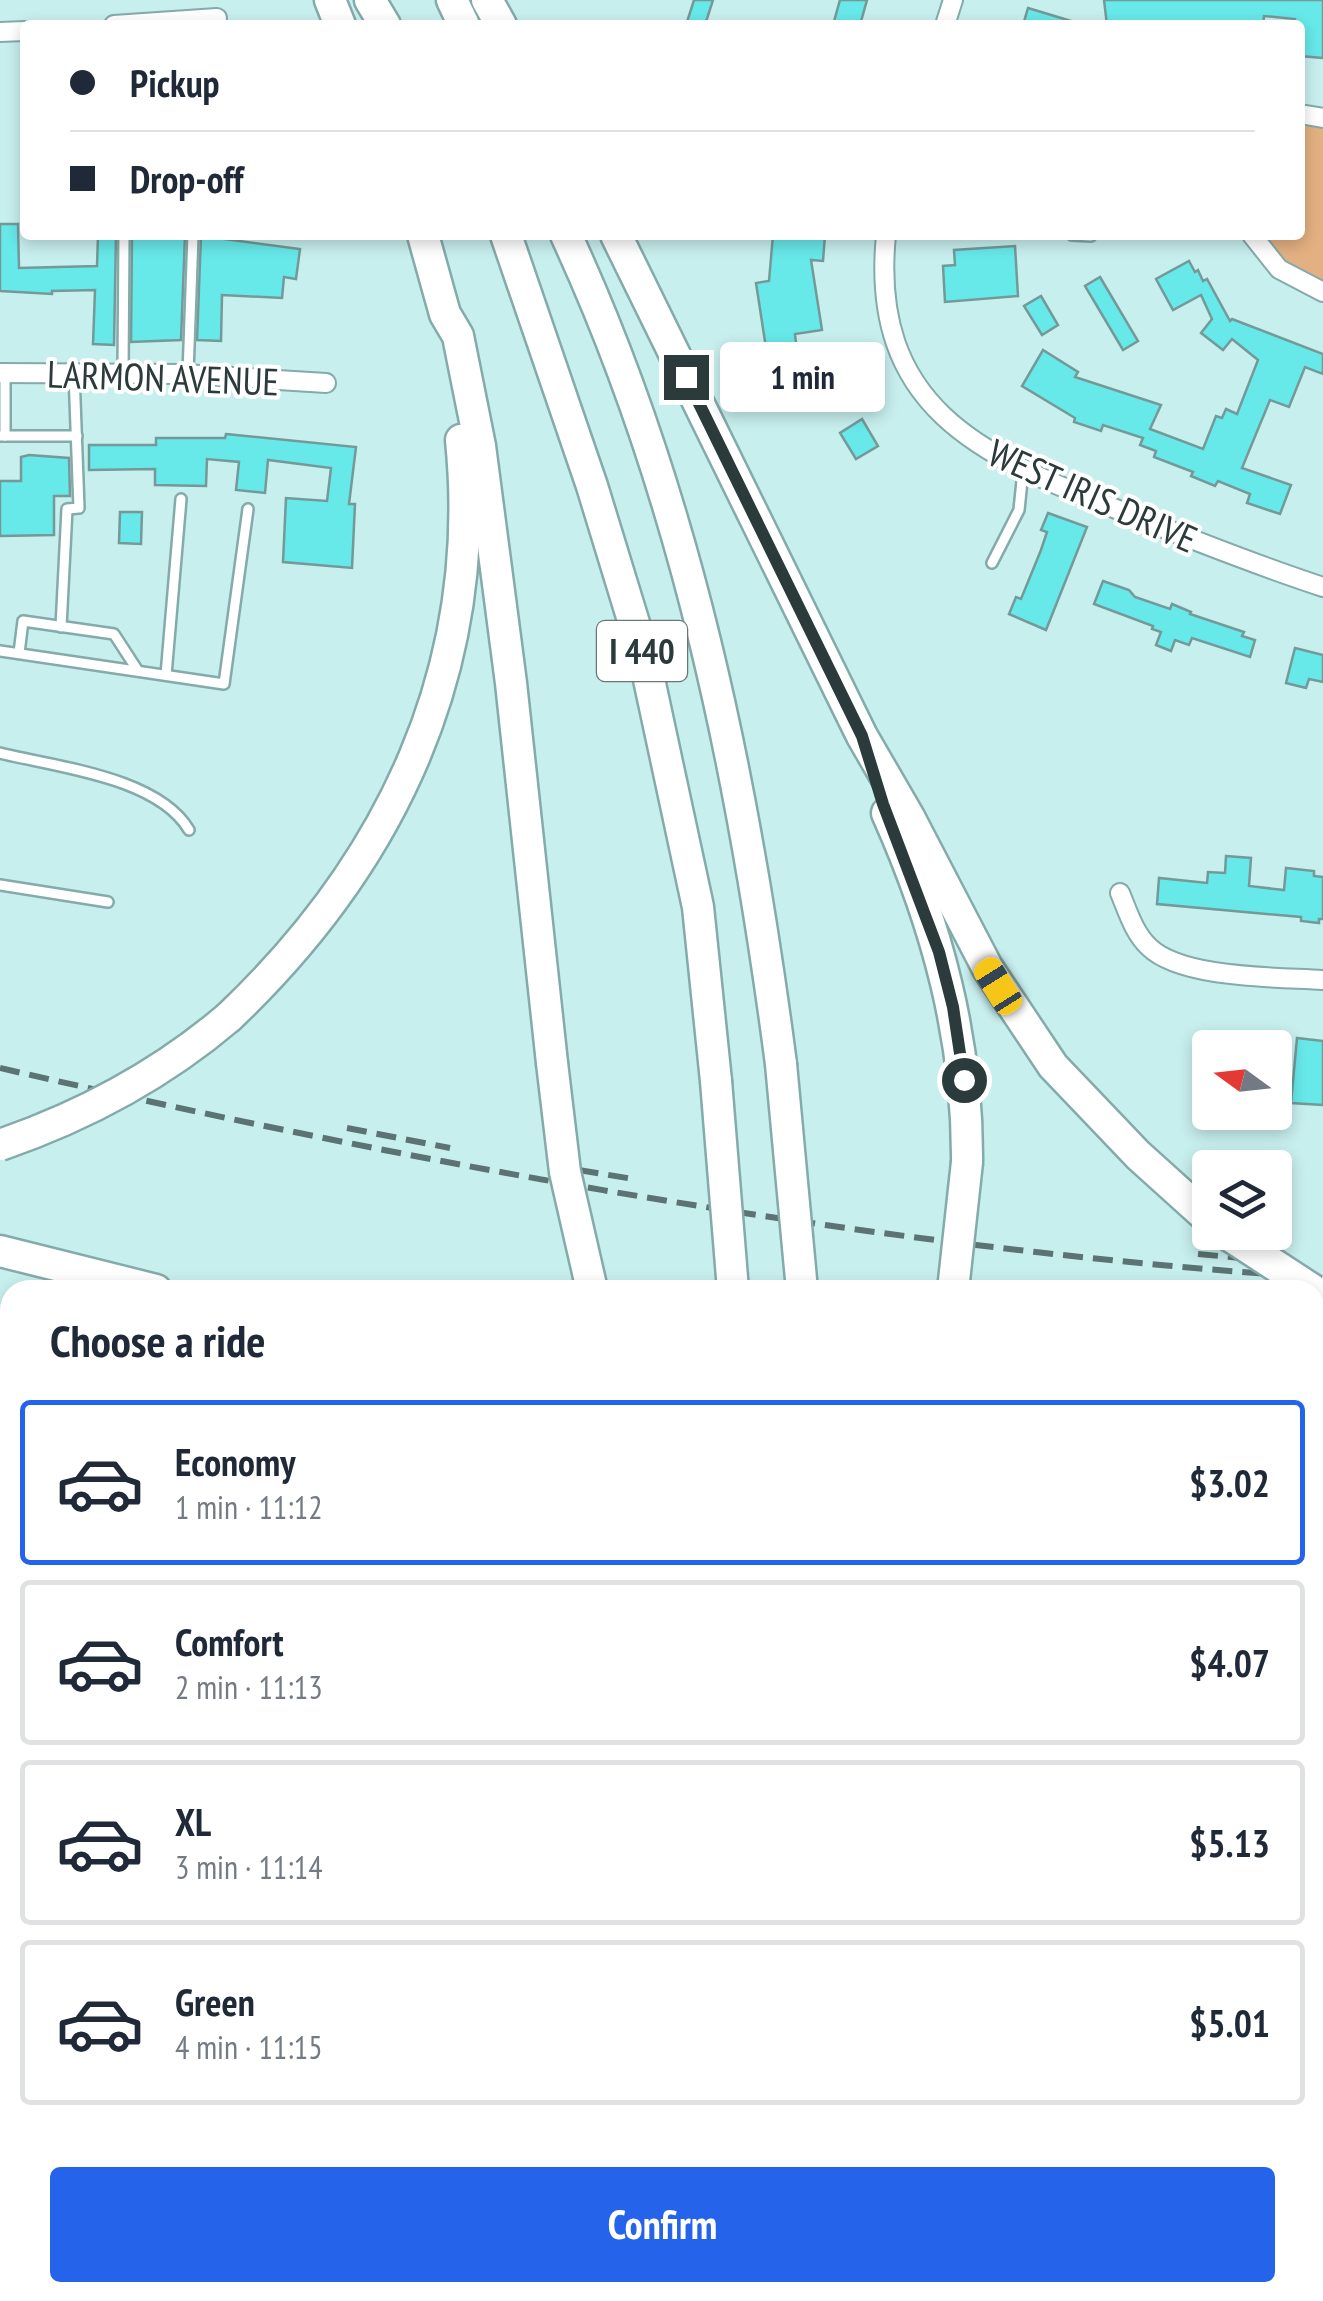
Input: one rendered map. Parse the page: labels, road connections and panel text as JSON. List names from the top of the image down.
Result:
{
  "streets": {
    "highway": ["I 440"],
    "street": ["LARMON AVENUE", "WEST IRIS DRIVE"]
  },
  "north": "left",
  "page": {
    "banner": ["Pickup", "Drop-off"],
    "bubble": "1 min",
    "heading": "Choose a ride",
    "list": [
      {
        "name": "Economy",
        "note": "1 min · 11:12",
        "value": "$3.02"
      },
      {
        "name": "Comfort",
        "note": "2 min · 11:13",
        "value": "$4.07"
      },
      {
        "name": "XL",
        "note": "3 min · 11:14",
        "value": "$5.13"
      },
      {
        "name": "Green",
        "note": "4 min · 11:15",
        "value": "$5.01"
      }
    ],
    "buttons": "Confirm"
  }
}
